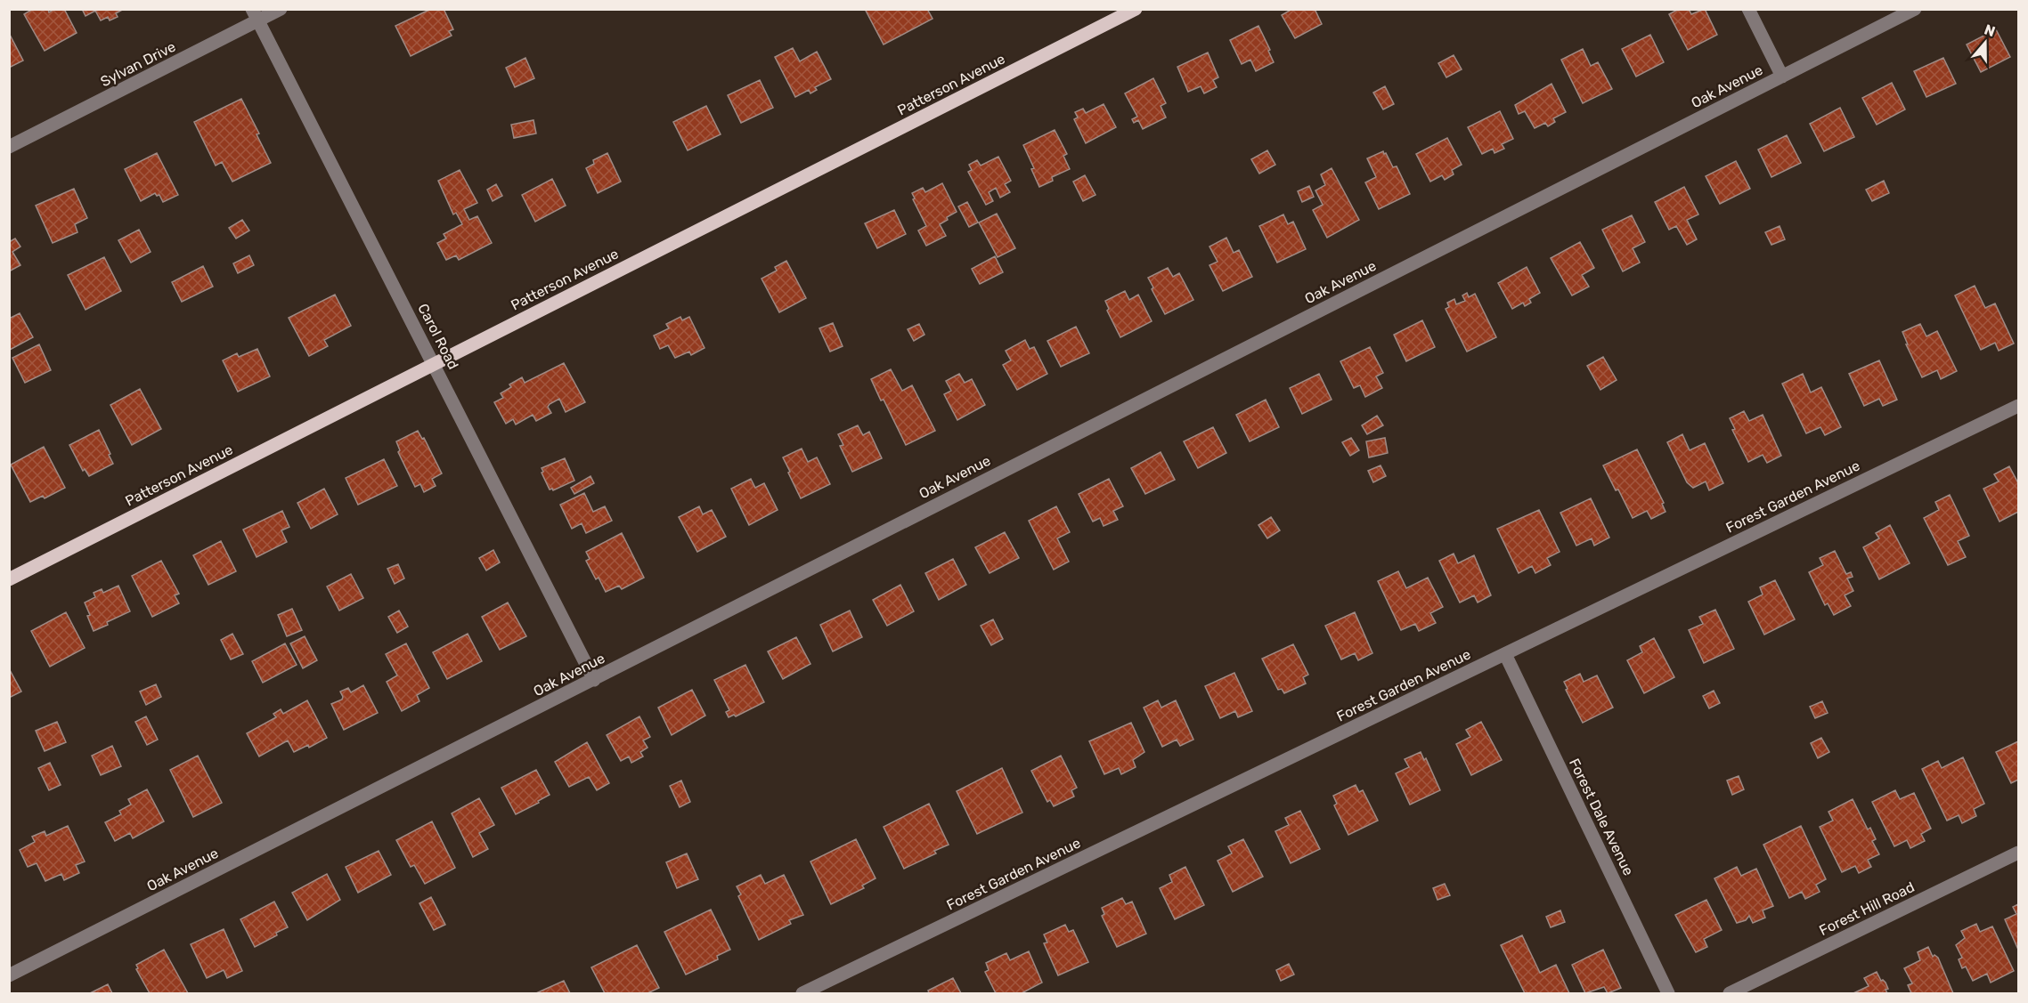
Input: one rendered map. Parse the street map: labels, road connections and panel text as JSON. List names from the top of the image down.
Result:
{
  "streets": {
    "main road": ["Patterson Avenue"],
    "street": [
      "Sylvan Drive",
      "Oak Avenue",
      "Carol Road",
      "Forest Garden Avenue",
      "Forest Dale Avenue",
      "Forest Hill Road"
    ]
  },
  "crossings": [
    ["Sylvan Drive", "Carol Road"],
    ["Patterson Avenue", "Carol Road"],
    ["Oak Avenue", "Carol Road"],
    ["Forest Garden Avenue", "Forest Dale Avenue"]
  ],
  "north": "top"
}
